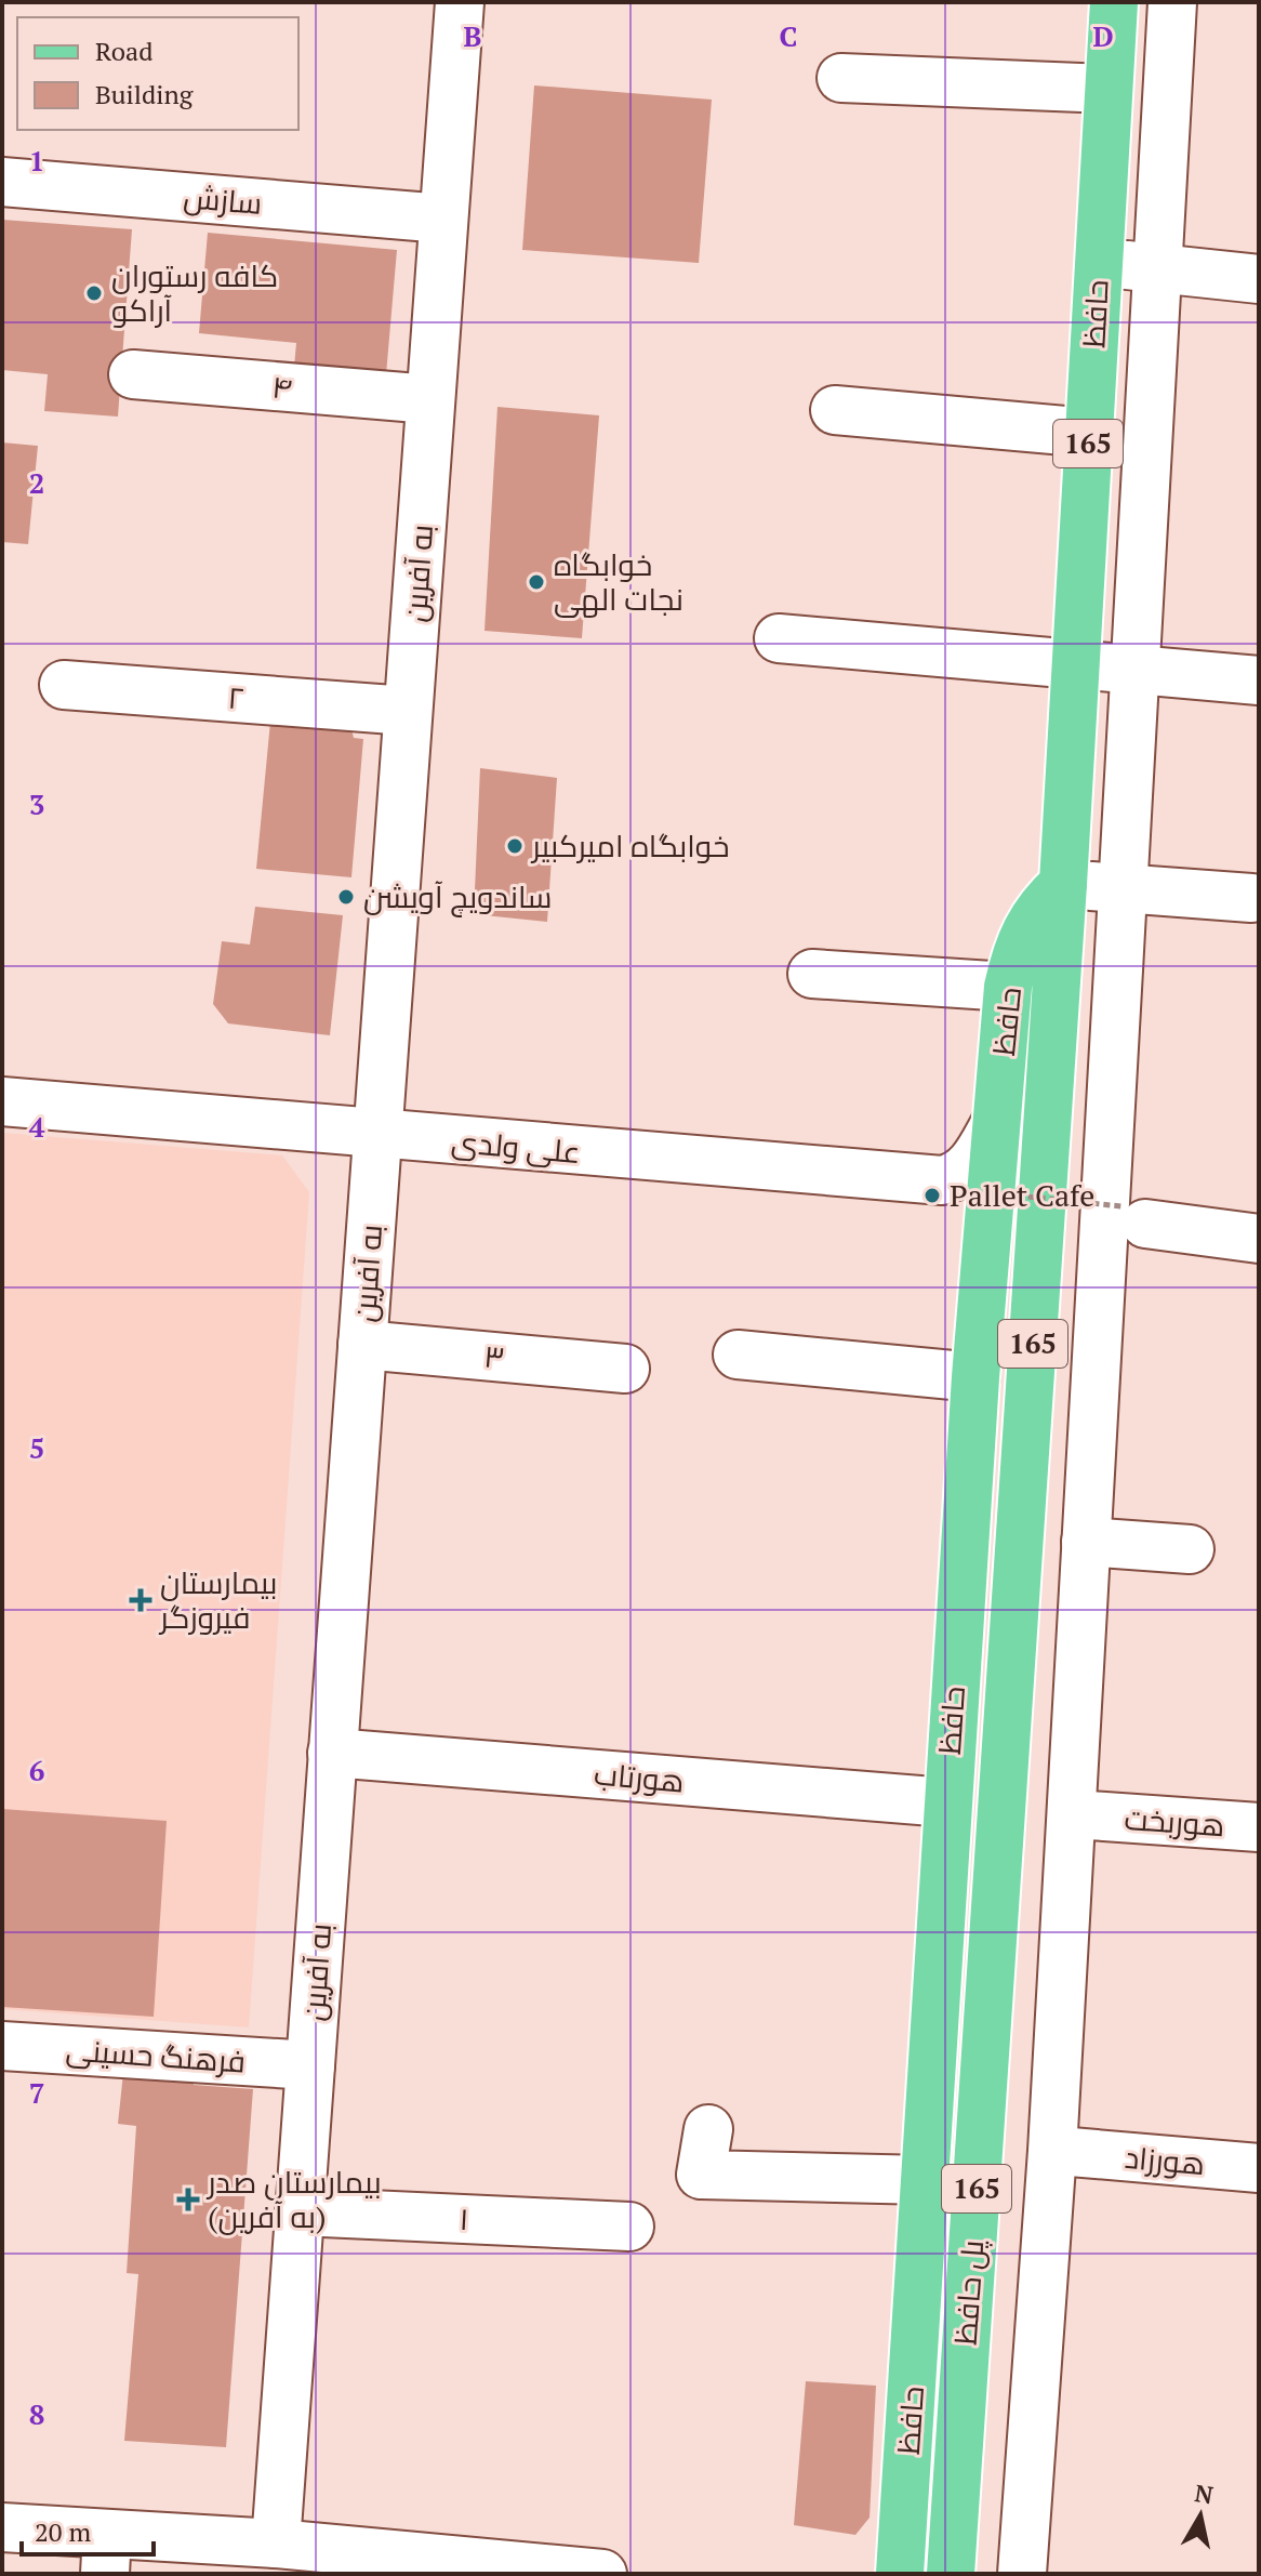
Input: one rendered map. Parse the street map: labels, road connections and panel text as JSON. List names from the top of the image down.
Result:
{
  "streets": {
    "main road": ["حافظ", "165", "پل حافظ"],
    "street": [
      "سازش",
      "۴",
      "به آفرین",
      "۲",
      "علی ولدی",
      "۳",
      "هورتاب",
      "هوربخت",
      "فرهنگ حسینی",
      "هورزاد",
      "۱"
    ]
  },
  "crossings": [
    ["سازش", "به آفرین"],
    ["حافظ", "علی ولدی"],
    ["حافظ", "هورتاب"],
    ["حافظ", "پل حافظ"],
    ["۴", "به آفرین"],
    ["به آفرین", "۲"],
    ["به آفرین", "علی ولدی"],
    ["به آفرین", "۳"],
    ["به آفرین", "هورتاب"],
    ["به آفرین", "فرهنگ حسینی"],
    ["به آفرین", "۱"]
  ],
  "places": {
    "other": [
      "کافه رستوران آراکو",
      "خوابگاه نجات الهی",
      "خوابگاه امیرکبیر",
      "ساندویچ آویشن",
      "Pallet Cafe"
    ],
    "health": ["بیمارستان فیروزگر", "بیمارستان صدر (به آفرین)"]
  },
  "legend": ["Road", "Building"],
  "scale_bar": "20 m",
  "north": "top",
  "grid": {
    "columns": ["B", "C", "D"],
    "rows": [
      "1",
      "2",
      "3",
      "4",
      "5",
      "6",
      "7",
      "8"
    ]
  }
}
